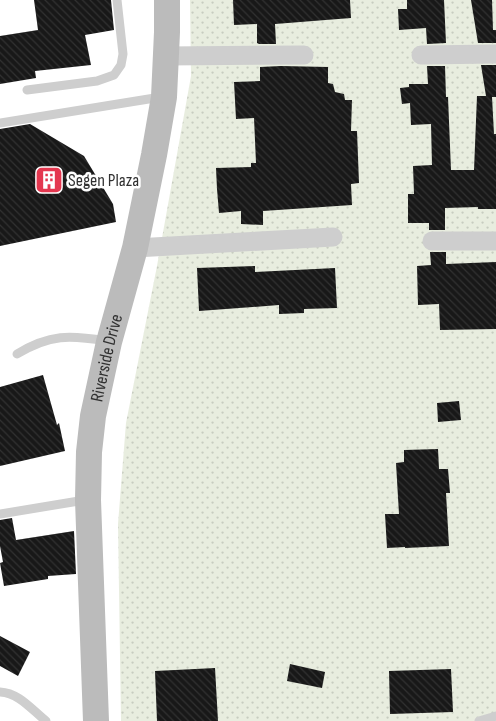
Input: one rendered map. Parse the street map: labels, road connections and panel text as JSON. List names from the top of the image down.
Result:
{
  "streets": {
    "street": ["Riverside Drive"]
  },
  "places": {
    "building": ["Segen Plaza"]
  }
}
